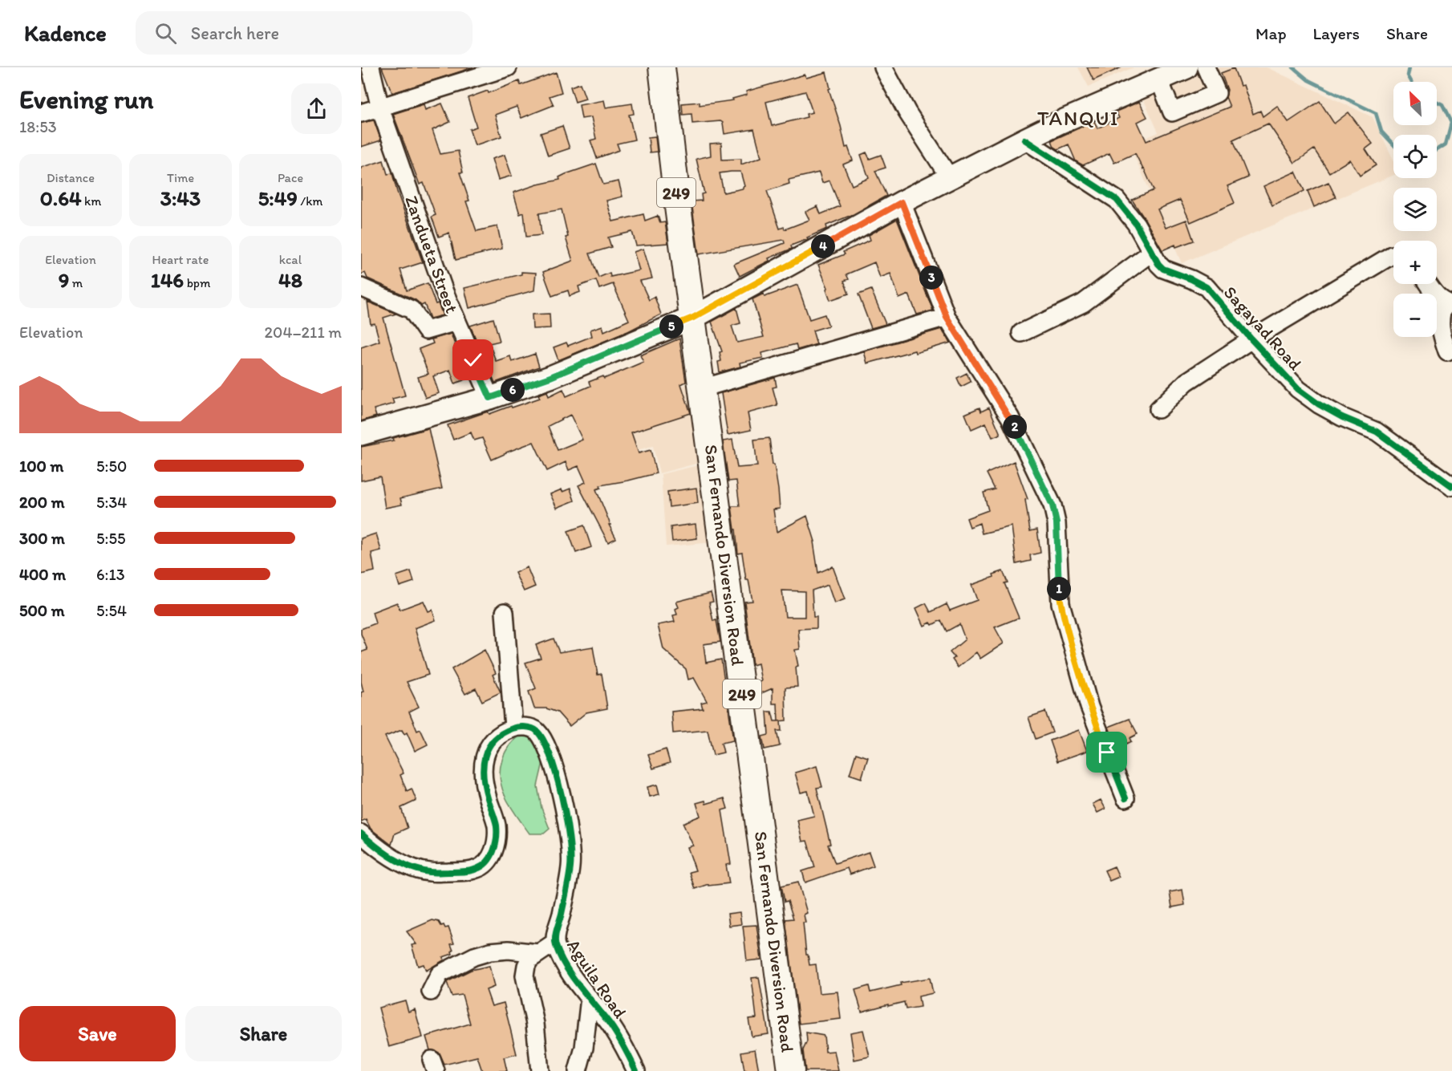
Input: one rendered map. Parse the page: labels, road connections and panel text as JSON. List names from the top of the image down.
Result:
{
  "streets": {
    "highway": ["249", "San Fernando Diversion Road"],
    "street": ["Zandueta Street", "Sagayad Road", "Aguila Road"]
  },
  "districts": ["TANQUI"],
  "north": "top left",
  "page": {
    "header": "Kadence",
    "search": "Search here",
    "nav": ["Map", "Layers", "Share"],
    "heading": ["Evening run", "18:53"],
    "map_buttons": ["+", "−"],
    "stats": [
      ["Distance", "0.64 km"],
      ["Time", "3:43"],
      ["Pace", "5:49 /km"],
      ["Elevation", "9 m"],
      ["Heart rate", "146 bpm"],
      ["kcal", "48"]
    ],
    "pins": [
      "4",
      "3",
      "5",
      "6",
      "2",
      "1"
    ],
    "chart": ["Elevation", "204–211 m"],
    "list": [
      {
        "name": "100 m",
        "note": "5:50"
      },
      {
        "name": "200 m",
        "note": "5:34"
      },
      {
        "name": "300 m",
        "note": "5:55"
      },
      {
        "name": "400 m",
        "note": "6:13"
      },
      {
        "name": "500 m",
        "note": "5:54"
      }
    ],
    "buttons": ["Save", "Share"]
  }
}
